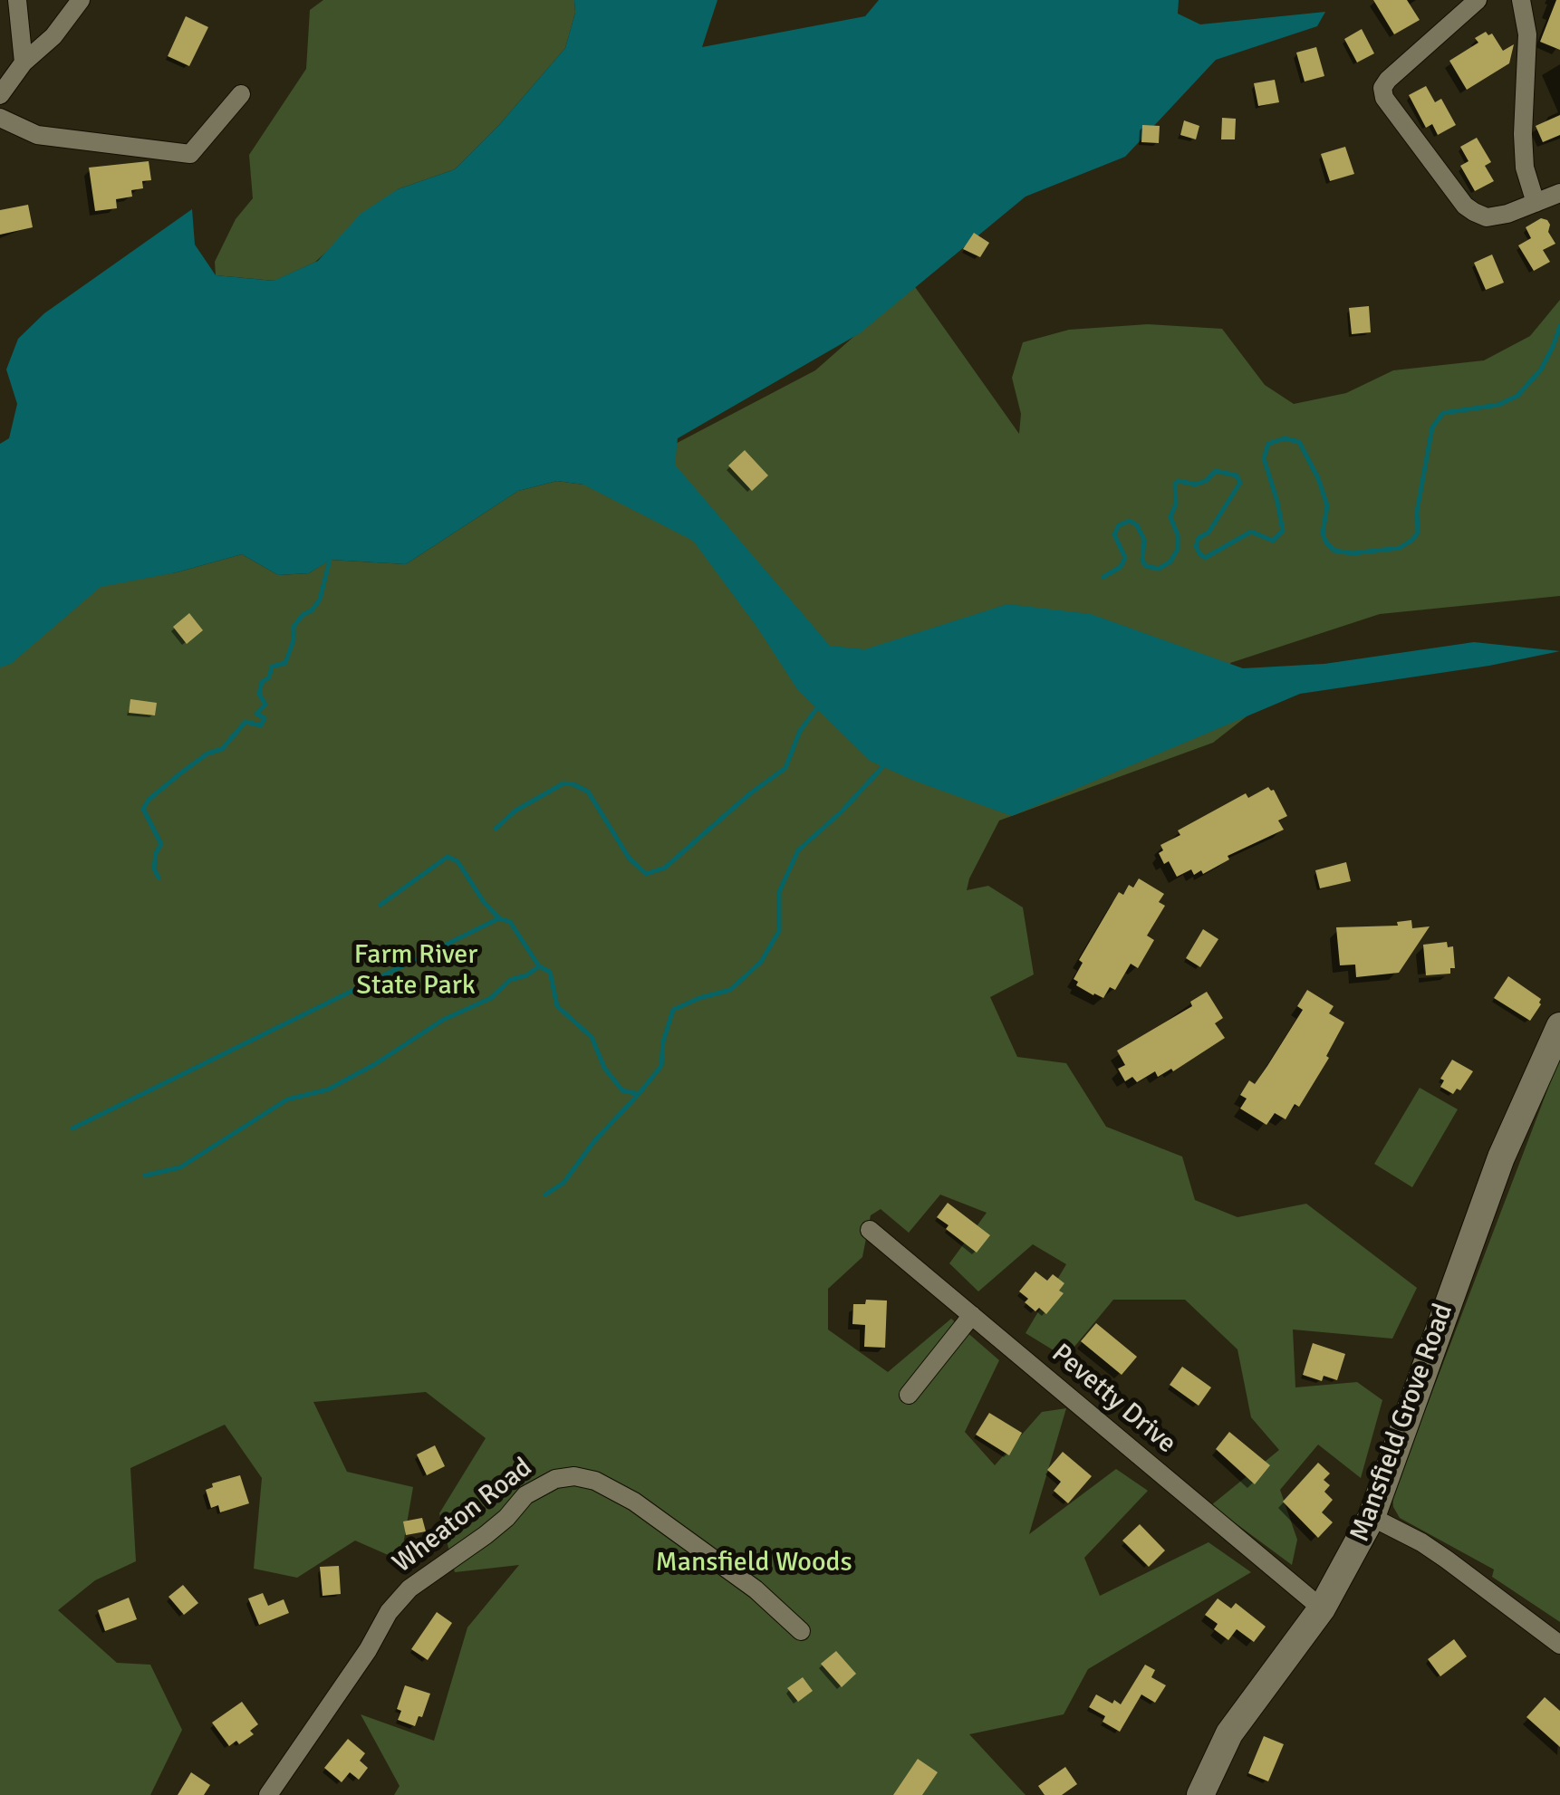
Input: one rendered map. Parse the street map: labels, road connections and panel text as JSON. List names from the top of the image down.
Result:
{
  "streets": {
    "street": ["Pevetty Drive", "Mansfield Grove Road", "Wheaton Road"]
  },
  "crossings": [
    ["Pevetty Drive", "Mansfield Grove Road"]
  ],
  "parks": ["Farm River State Park", "Mansfield Woods"]
}
